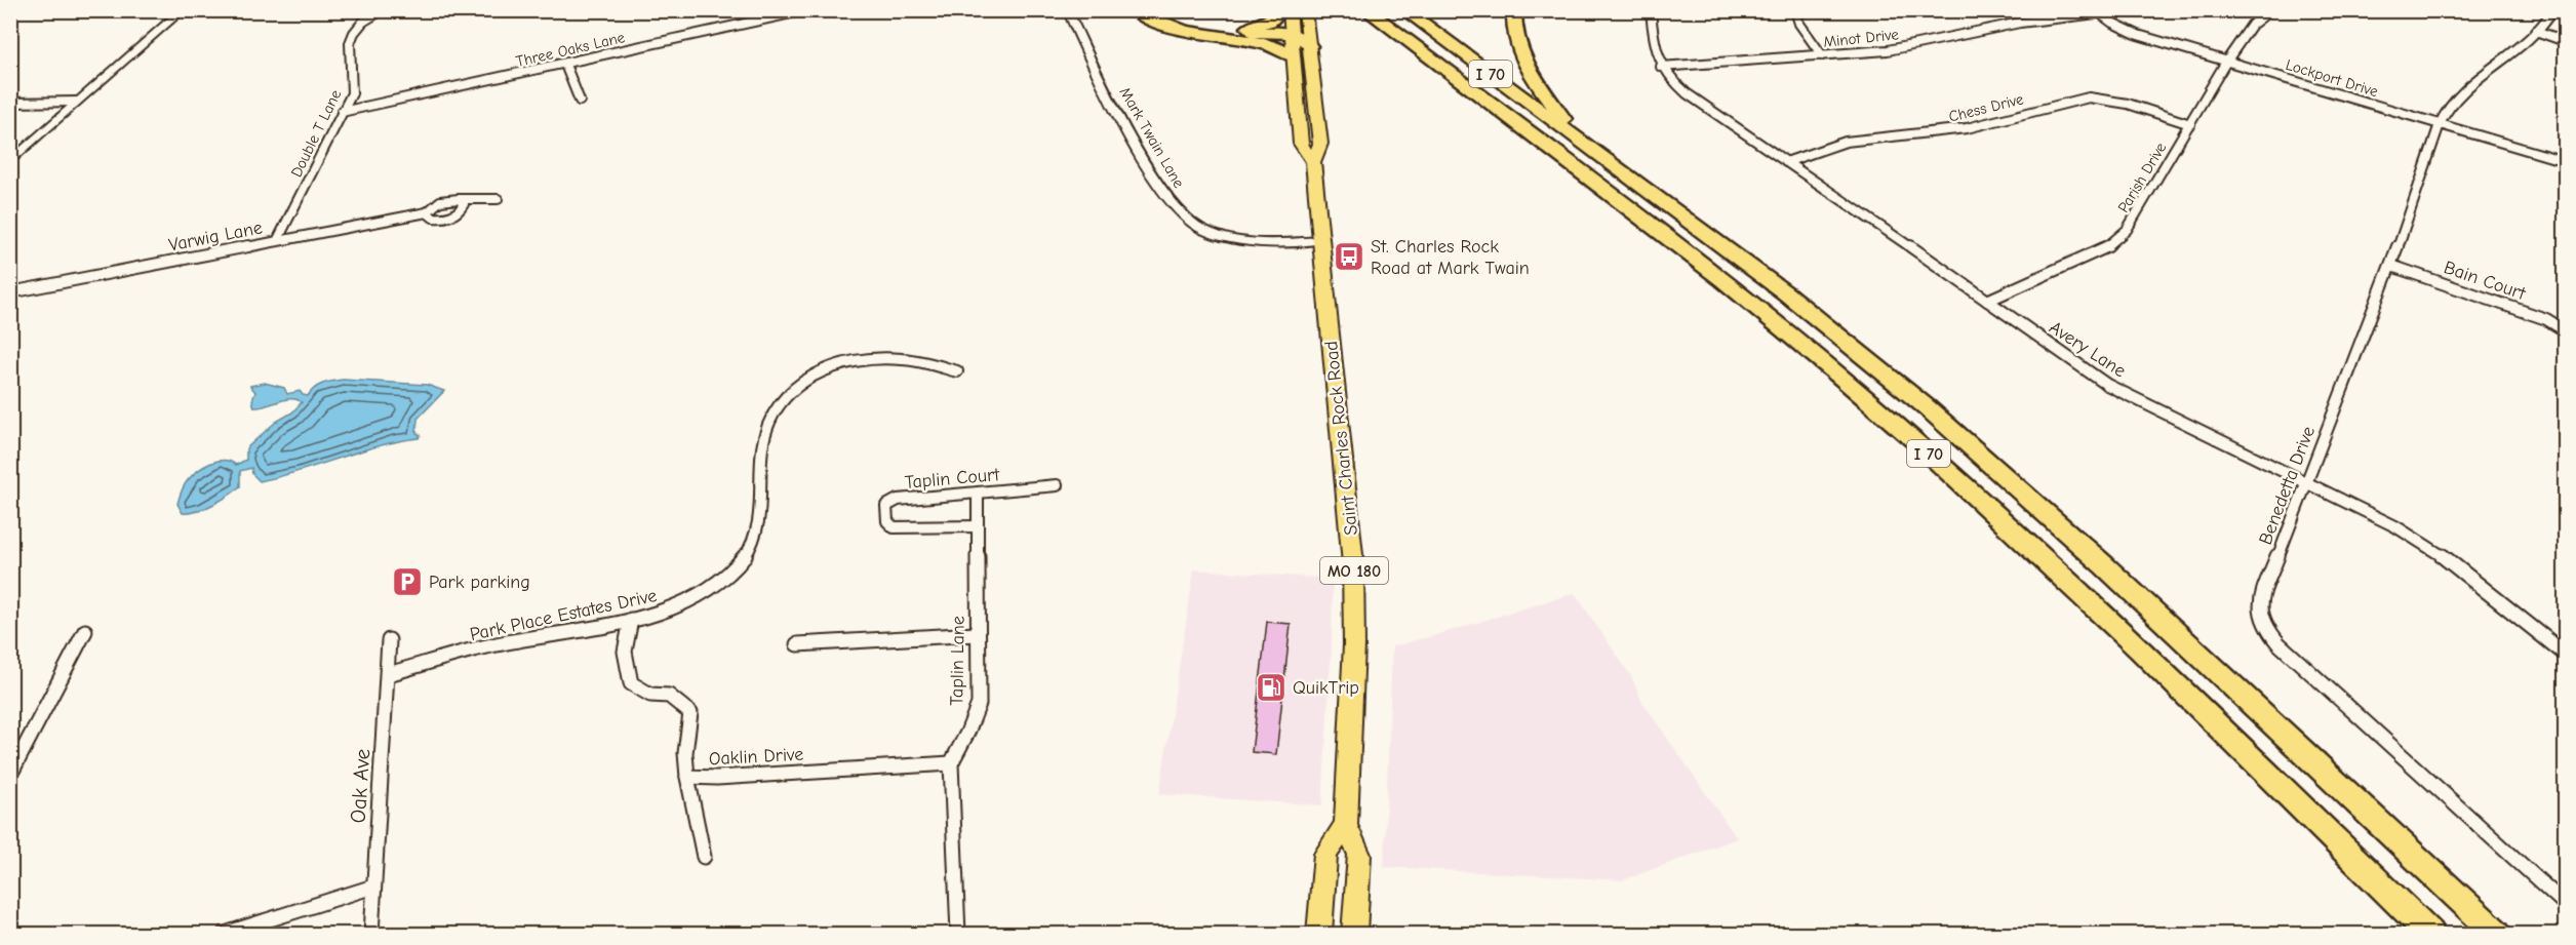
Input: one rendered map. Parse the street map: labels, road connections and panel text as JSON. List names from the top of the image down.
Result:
{
  "streets": {
    "highway": ["I 70"],
    "main road": ["Saint Charles Rock Road", "MO 180"],
    "street": [
      "Minot Drive",
      "Three Oaks Lane",
      "Lockport Drive",
      "Chess Drive",
      "Double T Lane",
      "Mark Twain Lane",
      "Parish Drive",
      "Varwig Lane",
      "Bain Court",
      "Avery Lane",
      "Taplin Court",
      "Benedetta Drive",
      "Park Place Estates Drive",
      "Taplin Lane",
      "Oaklin Drive",
      "Oak Ave"
    ]
  },
  "crossings": [
    ["Minot Drive", "Lockport Drive"],
    ["Minot Drive", "Avery Lane"],
    ["Three Oaks Lane", "Double T Lane"],
    ["Lockport Drive", "Parish Drive"],
    ["Lockport Drive", "Benedetta Drive"],
    ["Chess Drive", "Parish Drive"],
    ["Chess Drive", "Avery Lane"],
    ["Double T Lane", "Varwig Lane"],
    ["Mark Twain Lane", "Saint Charles Rock Road"],
    ["Parish Drive", "Avery Lane"],
    ["Bain Court", "Benedetta Drive"],
    ["Avery Lane", "Benedetta Drive"],
    ["Taplin Court", "Taplin Lane"],
    ["Park Place Estates Drive", "Oaklin Drive"],
    ["Park Place Estates Drive", "Oak Ave"],
    ["Taplin Lane", "Oaklin Drive"]
  ],
  "places": {
    "bus stop": ["St. Charles Rock Road at Mark Twain"],
    "parking": ["Park parking"],
    "fuel station": ["QuikTrip"]
  }
}
